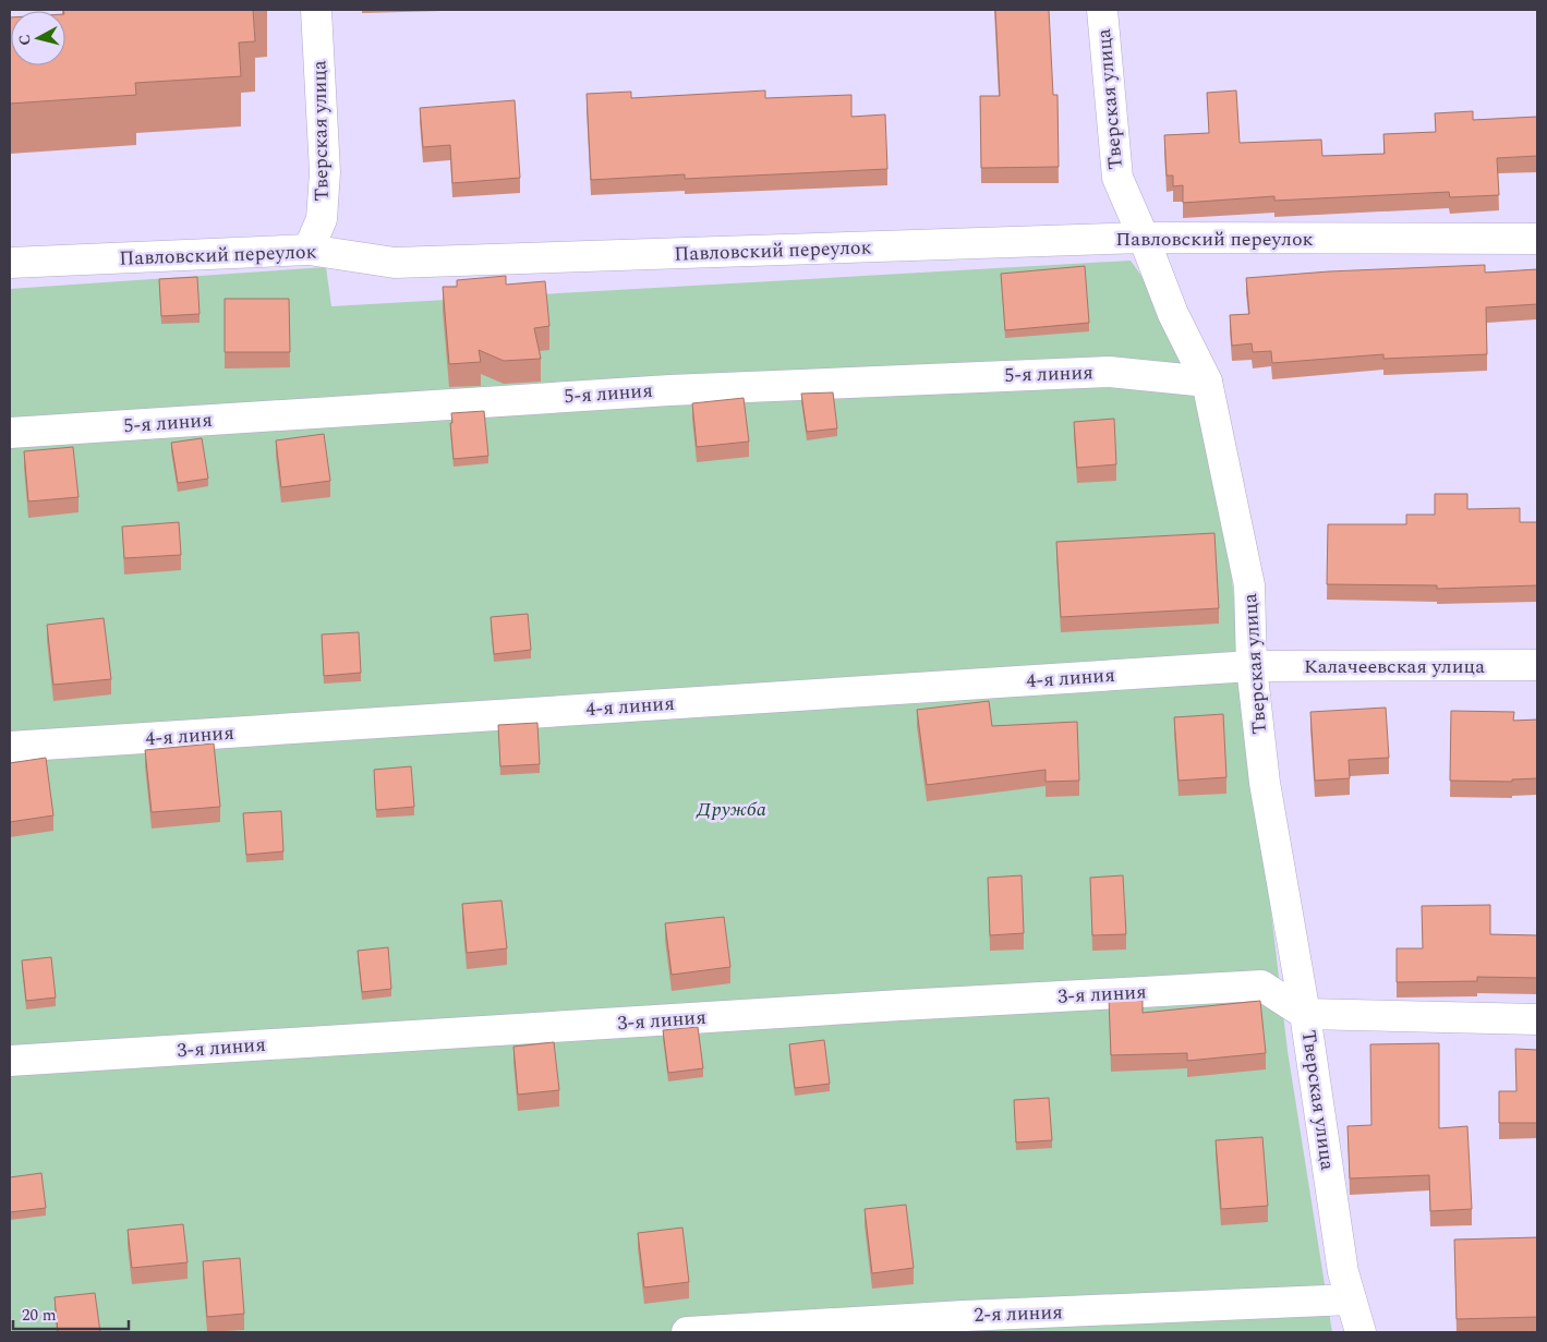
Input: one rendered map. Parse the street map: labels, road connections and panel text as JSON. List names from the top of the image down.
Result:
{
  "streets": {
    "street": [
      "Тверская улица",
      "Павловский переулок",
      "5-я линия",
      "Калачеевская улица",
      "4-я линия",
      "3-я линия",
      "2-я линия"
    ]
  },
  "crossings": [
    ["Тверская улица", "Павловский переулок"],
    ["Тверская улица", "5-я линия"],
    ["Тверская улица", "Калачеевская улица"],
    ["Тверская улица", "4-я линия"],
    ["Тверская улица", "3-я линия"],
    ["Тверская улица", "2-я линия"],
    ["Калачеевская улица", "4-я линия"]
  ],
  "parks": ["Дружба"],
  "scale_bar": "20 m",
  "north": "left"
}
